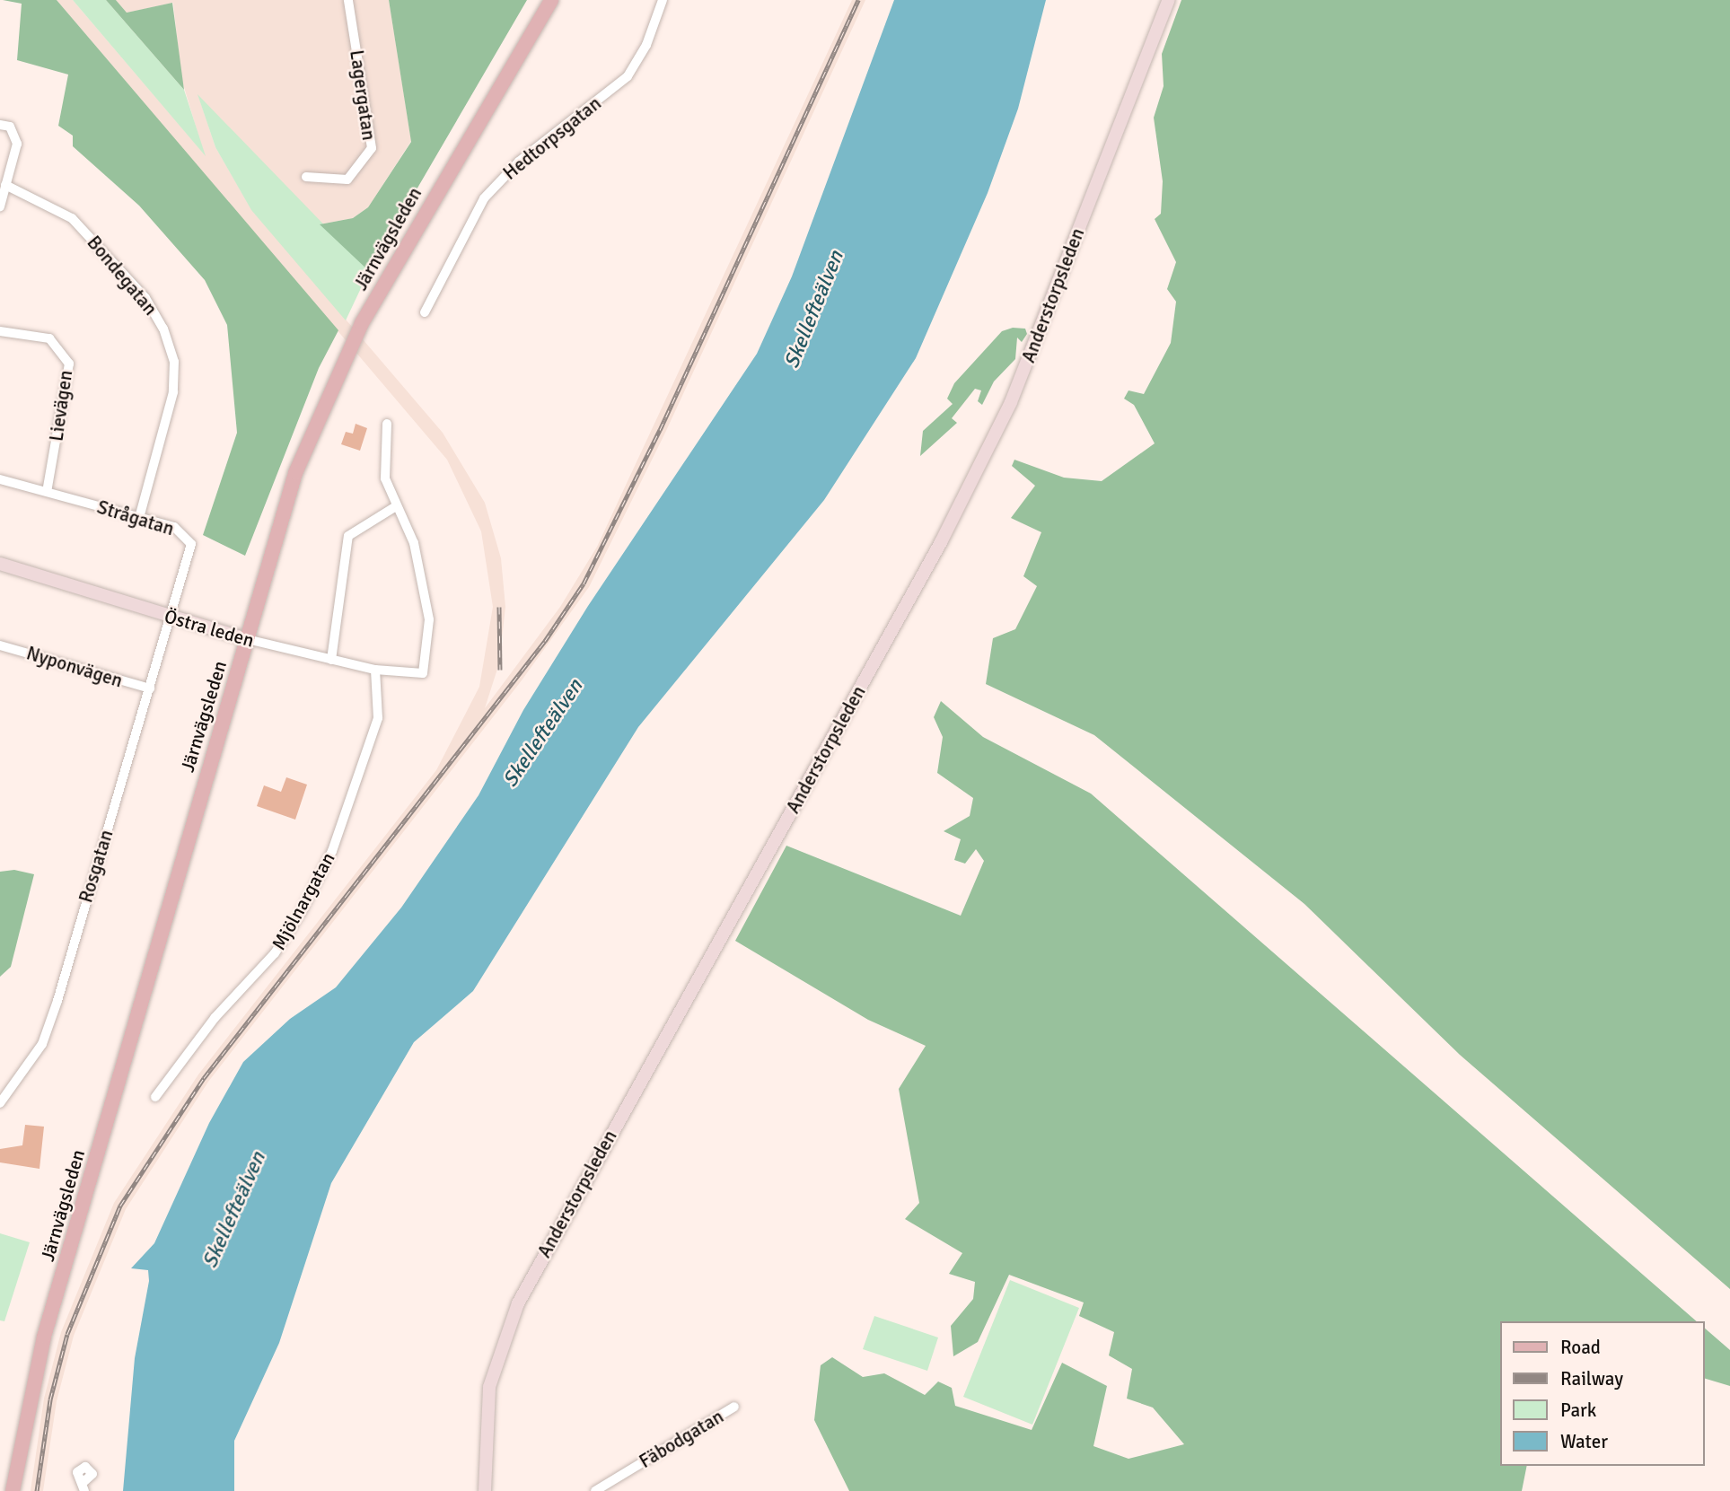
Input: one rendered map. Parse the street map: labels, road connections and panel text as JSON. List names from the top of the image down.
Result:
{
  "streets": {
    "main road": ["Järnvägsleden", "Anderstorpsleden", "Östra leden"],
    "street": [
      "Lagergatan",
      "Hedtorpsgatan",
      "Bondegatan",
      "Lievägen",
      "Strågatan",
      "Nyponvägen",
      "Rosgatan",
      "Mjölnargatan",
      "Fäbodgatan"
    ]
  },
  "crossings": [
    ["Järnvägsleden", "Östra leden"],
    ["Bondegatan", "Strågatan"],
    ["Lievägen", "Strågatan"],
    ["Strågatan", "Östra leden"],
    ["Strågatan", "Rosgatan"],
    ["Östra leden", "Rosgatan"],
    ["Östra leden", "Mjölnargatan"],
    ["Nyponvägen", "Rosgatan"]
  ],
  "water": ["Skellefteälven"],
  "legend": [
    "Road",
    "Railway",
    "Park",
    "Water"
  ]
}
